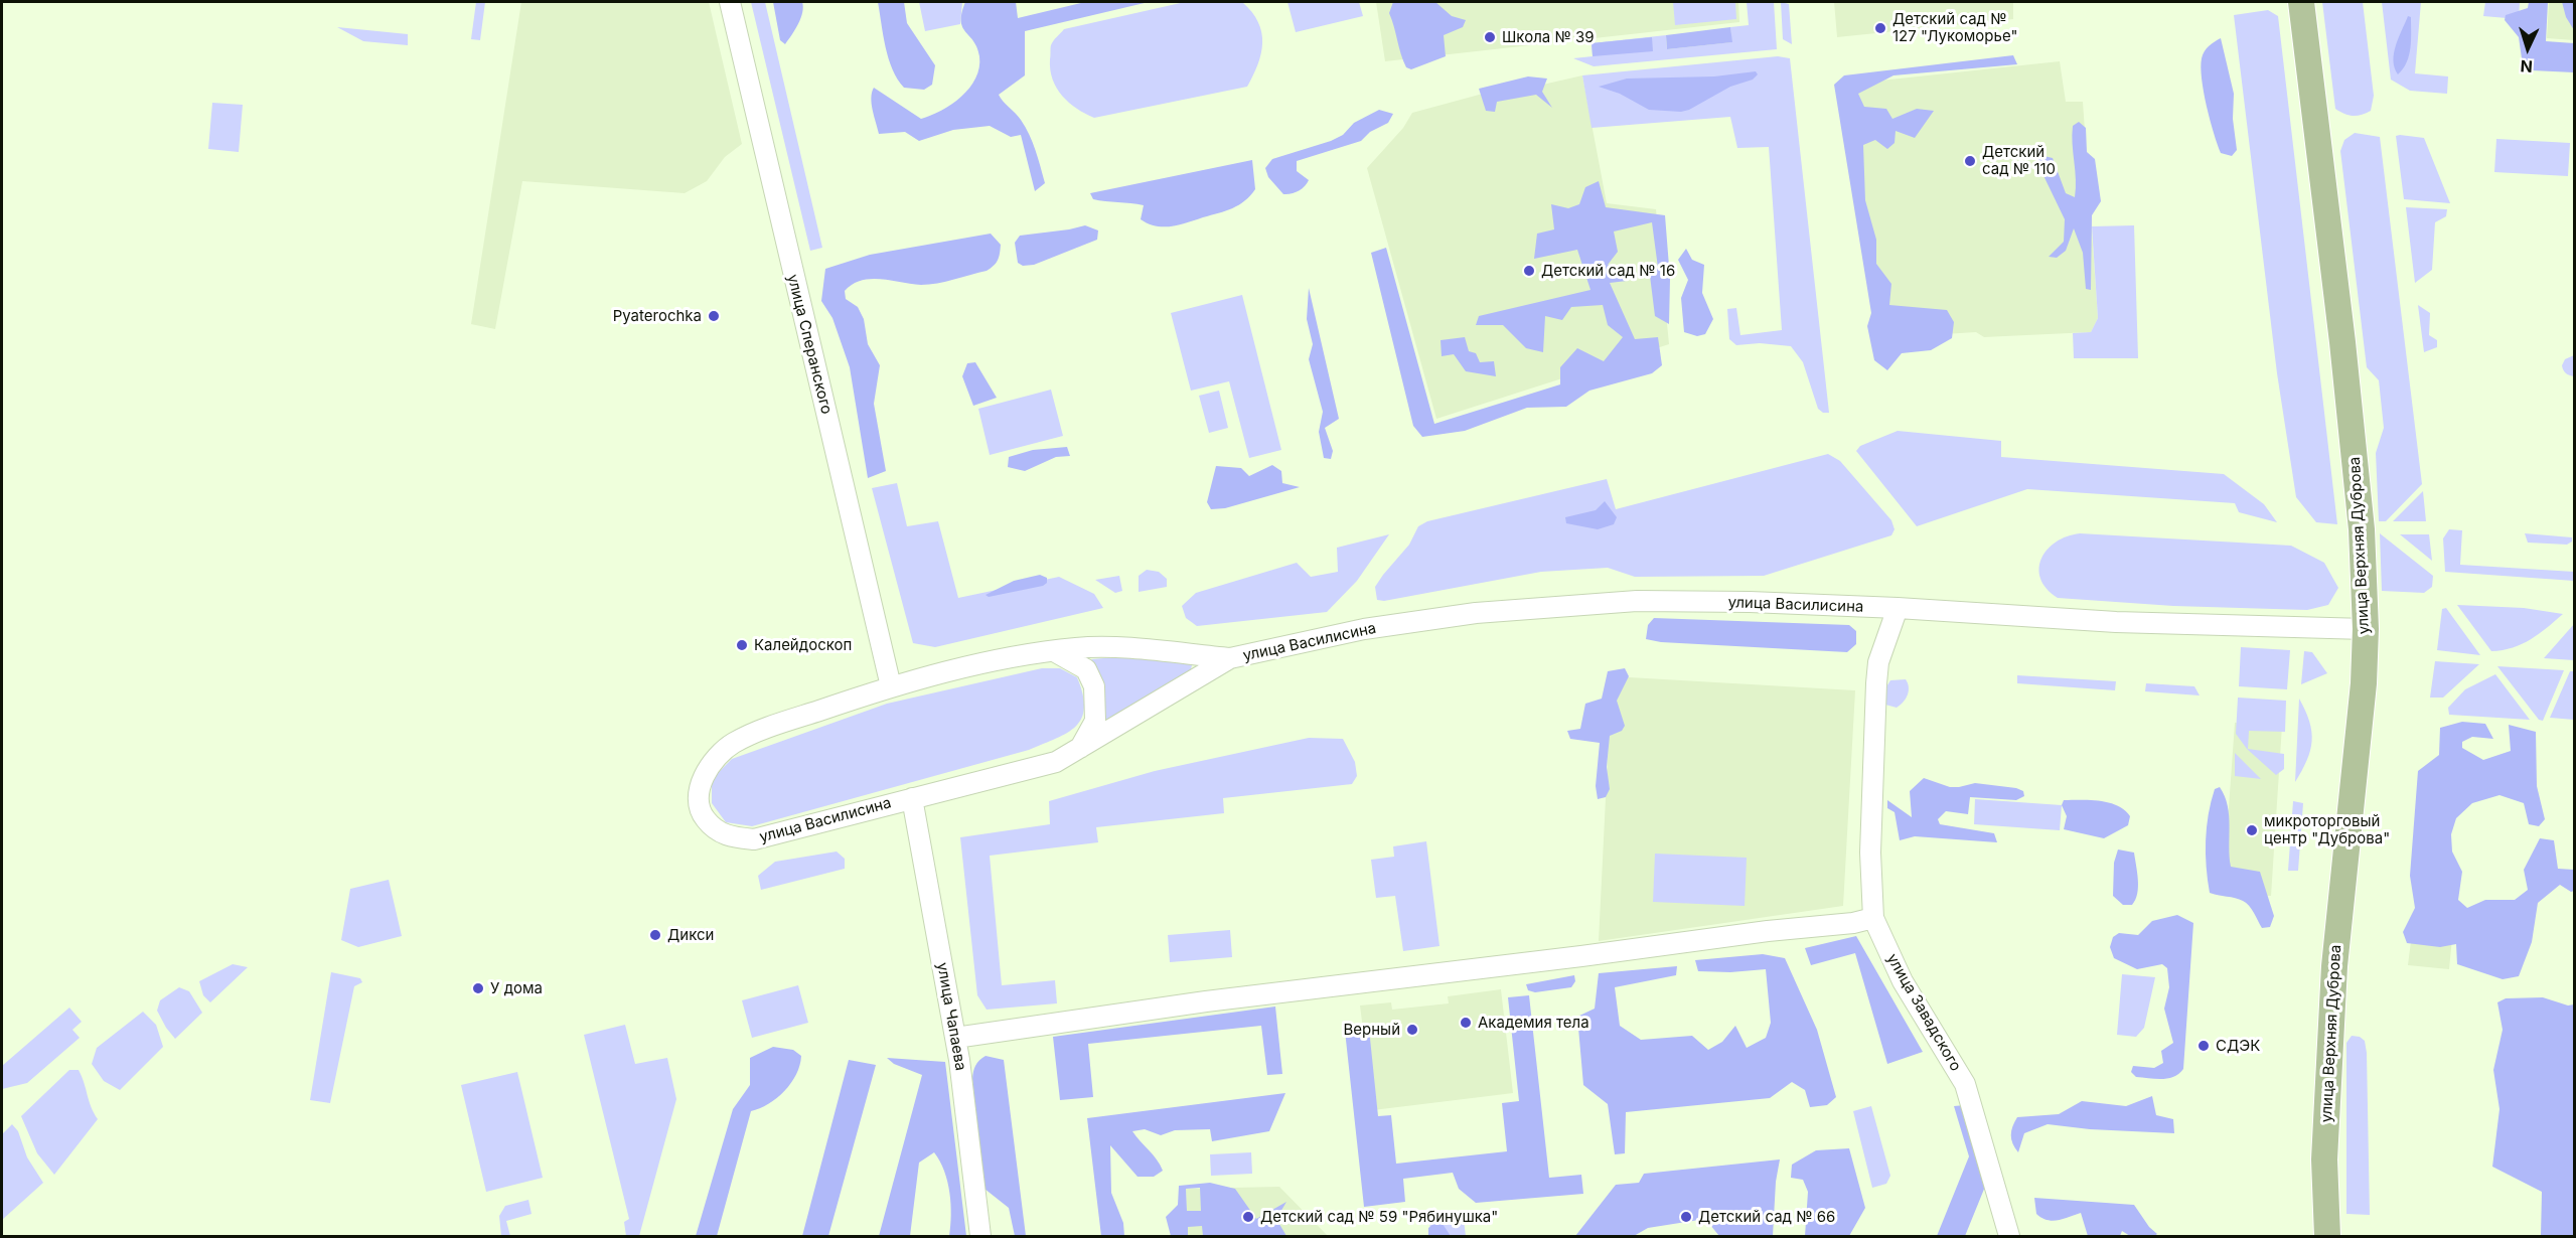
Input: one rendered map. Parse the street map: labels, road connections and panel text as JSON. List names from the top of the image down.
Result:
{
  "streets": {
    "main road": ["улица Верхняя Дуброва"],
    "street": [
      "улица Сперанского",
      "улица Василисина",
      "улица Завадского",
      "улица Чапаева"
    ]
  },
  "crossings": [
    ["улица Сперанского", "улица Василисина"],
    ["улица Верхняя Дуброва", "улица Василисина"],
    ["улица Василисина", "улица Завадского"],
    ["улица Василисина", "улица Чапаева"]
  ],
  "places": [
    "Детский сад № 127 \"Лукоморье\"",
    "Школа № 39",
    "Детский сад № 110",
    "Детский сад № 16",
    "Pyaterochka",
    "Калейдоскоп",
    "микроторговый центр \"Дуброва\"",
    "Дикси",
    "У дома",
    "Академия тела",
    "Верный",
    "СДЭК",
    "Детский сад № 59 \"Рябинушка\"",
    "Детский сад № 66"
  ],
  "north": "bottom"
}
